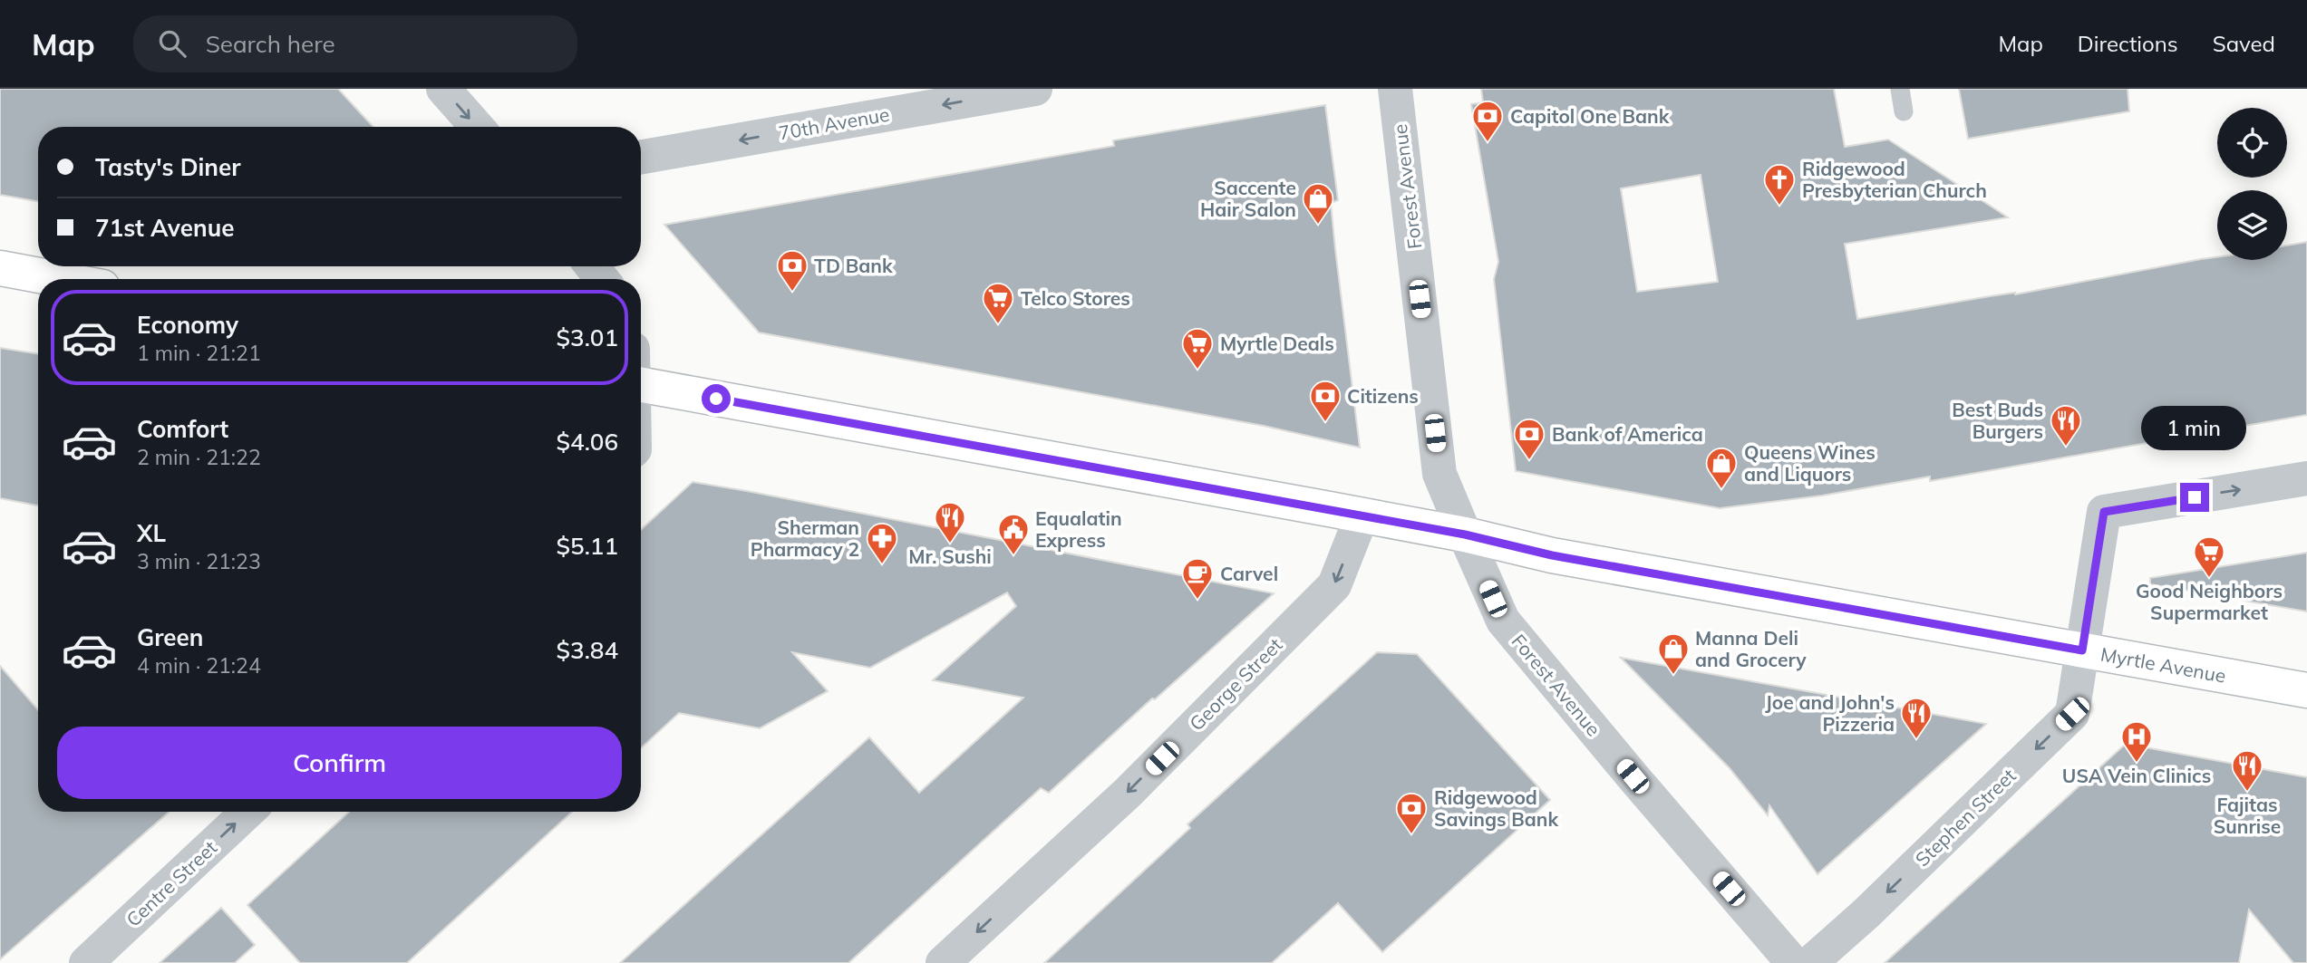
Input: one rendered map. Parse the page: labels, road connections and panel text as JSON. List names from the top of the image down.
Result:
{
  "streets": {
    "main road": ["Myrtle Avenue"],
    "street": [
      "70th Avenue",
      "Forest Avenue",
      "George Street",
      "Stephen Street",
      "Centre Street"
    ]
  },
  "crossings": [
    ["Forest Avenue", "Myrtle Avenue"],
    ["Myrtle Avenue", "George Street"],
    ["Myrtle Avenue", "Stephen Street"]
  ],
  "one_way": ["70th Avenue", "George Street", "Centre Street"],
  "places": {
    "bank": [
      "Capitol One Bank",
      "TD Bank",
      "Citizens",
      "Bank of America",
      "Ridgewood Savings Bank"
    ],
    "church": ["Ridgewood Presbyterian Church"],
    "shop": ["Saccente Hair Salon", "Queens Wines and Liquors", "Manna Deli and Grocery"],
    "supermarket": ["Telco Stores", "Myrtle Deals", "Good Neighbors Supermarket"],
    "restaurant": [
      "Best Buds Burgers",
      "Mr. Sushi",
      "Joe and John's Pizzeria",
      "Fajitas Sunrise"
    ],
    "public building": ["Equalatin Express"],
    "pharmacy": ["Sherman Pharmacy 2"],
    "cafe": ["Carvel"],
    "hospital": ["USA Vein Clinics"]
  },
  "page": {
    "header": "Map",
    "search": "Search here",
    "nav": ["Map", "Directions", "Saved"],
    "banner": ["Tasty's Diner", "71st Avenue"],
    "list": [
      {
        "name": "Economy",
        "note": "1 min · 21:21",
        "value": "$3.01"
      },
      {
        "name": "Comfort",
        "note": "2 min · 21:22",
        "value": "$4.06"
      },
      {
        "name": "XL",
        "note": "3 min · 21:23",
        "value": "$5.11"
      },
      {
        "name": "Green",
        "note": "4 min · 21:24",
        "value": "$3.84"
      }
    ],
    "bubble": "1 min",
    "buttons": "Confirm"
  }
}
